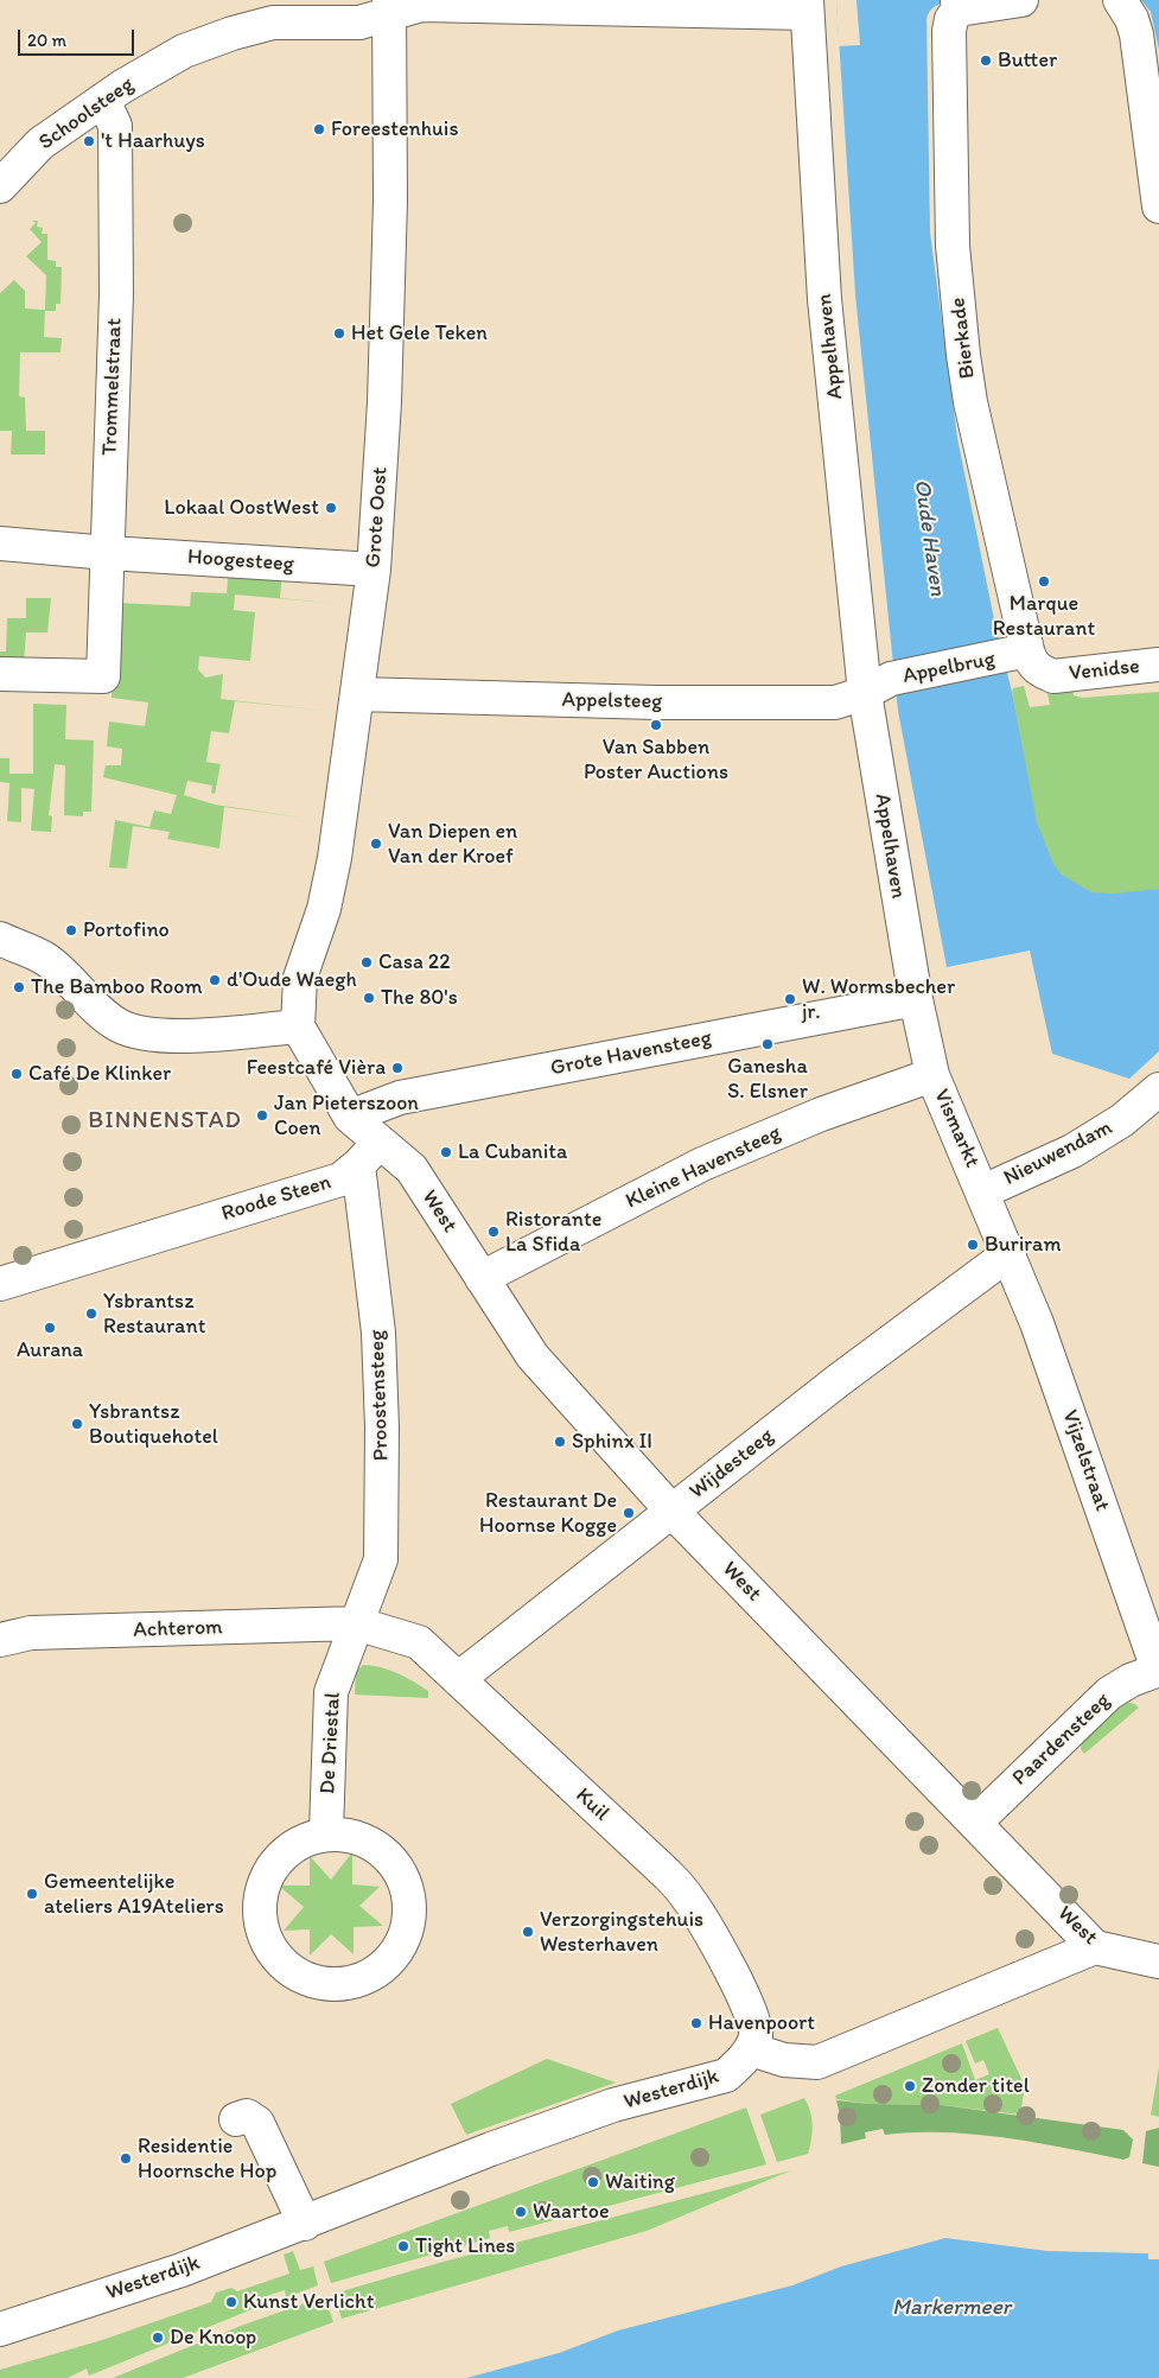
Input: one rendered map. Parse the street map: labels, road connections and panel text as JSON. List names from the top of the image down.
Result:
{
  "streets": {
    "street": [
      "Schoolsteeg",
      "Bierkade",
      "Appelhaven",
      "Trommelstraat",
      "Grote Oost",
      "Hoogesteeg",
      "Appelbrug",
      "Venidse",
      "Appelsteeg",
      "Grote Havensteeg",
      "Vismarkt",
      "Nieuwendam",
      "Kleine Havensteeg",
      "Roode Steen",
      "West",
      "Proostensteeg",
      "Vijzelstraat",
      "Wijdesteeg",
      "Achterom",
      "Paardensteeg",
      "De Driestal",
      "Kuil",
      "Westerdijk"
    ]
  },
  "crossings": [
    ["Schoolsteeg", "Appelhaven"],
    ["Schoolsteeg", "Trommelstraat"],
    ["Schoolsteeg", "Grote Oost"],
    ["Bierkade", "Appelbrug"],
    ["Bierkade", "Venidse"],
    ["Appelhaven", "Appelbrug"],
    ["Appelhaven", "Appelsteeg"],
    ["Appelhaven", "Grote Havensteeg"],
    ["Appelhaven", "Vismarkt"],
    ["Trommelstraat", "Hoogesteeg"],
    ["Grote Oost", "Hoogesteeg"],
    ["Grote Oost", "Appelsteeg"],
    ["Appelbrug", "Venidse"],
    ["Appelbrug", "Appelsteeg"],
    ["Grote Havensteeg", "Vismarkt"],
    ["Vismarkt", "Nieuwendam"],
    ["Vismarkt", "Kleine Havensteeg"],
    ["Vismarkt", "Vijzelstraat"],
    ["Vismarkt", "Wijdesteeg"],
    ["Kleine Havensteeg", "West"],
    ["Roode Steen", "West"],
    ["Roode Steen", "Proostensteeg"],
    ["West", "Proostensteeg"],
    ["West", "Wijdesteeg"],
    ["West", "Paardensteeg"],
    ["Proostensteeg", "Achterom"],
    ["Proostensteeg", "De Driestal"],
    ["Proostensteeg", "Kuil"],
    ["Vijzelstraat", "Wijdesteeg"],
    ["Vijzelstraat", "Paardensteeg"],
    ["Wijdesteeg", "Kuil"],
    ["Achterom", "De Driestal"],
    ["Achterom", "Kuil"],
    ["De Driestal", "Kuil"],
    ["Kuil", "Westerdijk"]
  ],
  "districts": ["BINNENSTAD"],
  "water": ["Oude Haven", "Markermeer"],
  "places": [
    "Butter",
    "Foreestenhuis",
    "'t Haarhuys",
    "Het Gele Teken",
    "Lokaal OostWest",
    "Marque Restaurant",
    "Van Sabben Poster Auctions",
    "Van Diepen en Van der Kroef",
    "Portofino",
    "Casa 22",
    "d'Oude Waegh",
    "The Bamboo Room",
    "The 80's",
    "W. Wormsbecher jr.",
    "Ganesha S. Elsner",
    "Feestcafé Vièra",
    "Café De Klinker",
    "Jan Pieterszoon Coen",
    "La Cubanita",
    "Ristorante La Sfida",
    "Buriram",
    "Ysbrantsz Restaurant",
    "Aurana",
    "Ysbrantsz Boutiquehotel",
    "Sphinx II",
    "Restaurant De Hoornse Kogge",
    "Gemeentelijke ateliers A19Ateliers",
    "Verzorgingstehuis Westerhaven",
    "Havenpoort",
    "Zonder titel",
    "Residentie Hoornsche Hop",
    "Waiting",
    "Waartoe",
    "Tight Lines",
    "Kunst Verlicht",
    "De Knoop"
  ],
  "scale_bar": "20 m"
}
